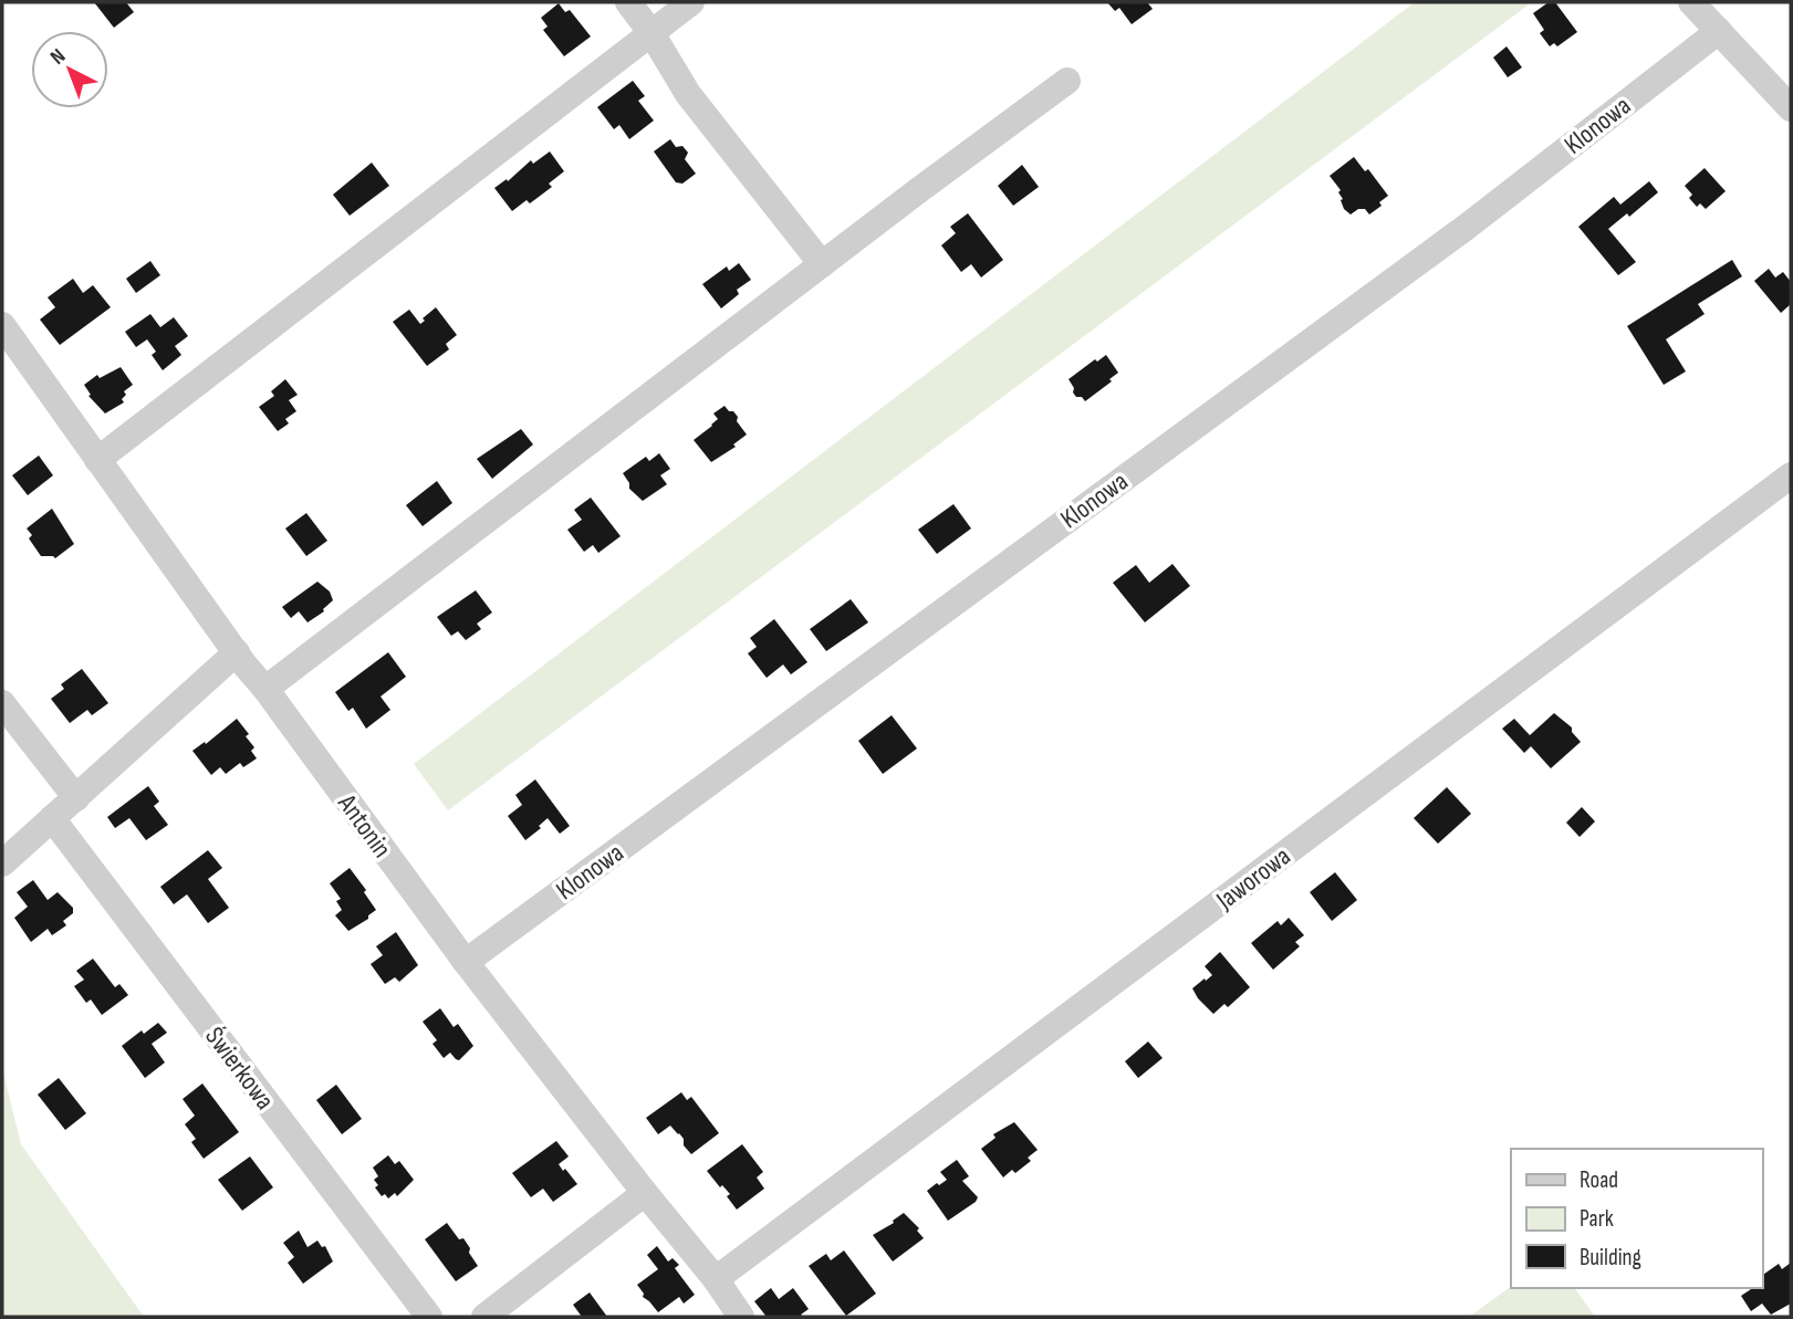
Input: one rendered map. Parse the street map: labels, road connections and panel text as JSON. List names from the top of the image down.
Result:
{
  "streets": {
    "street": [
      "Klonowa",
      "Antonin",
      "Jaworowa",
      "Świerkowa"
    ]
  },
  "crossings": [
    ["Klonowa", "Antonin"],
    ["Antonin", "Jaworowa"]
  ],
  "legend": ["Road", "Park", "Building"],
  "north": "top left"
}
